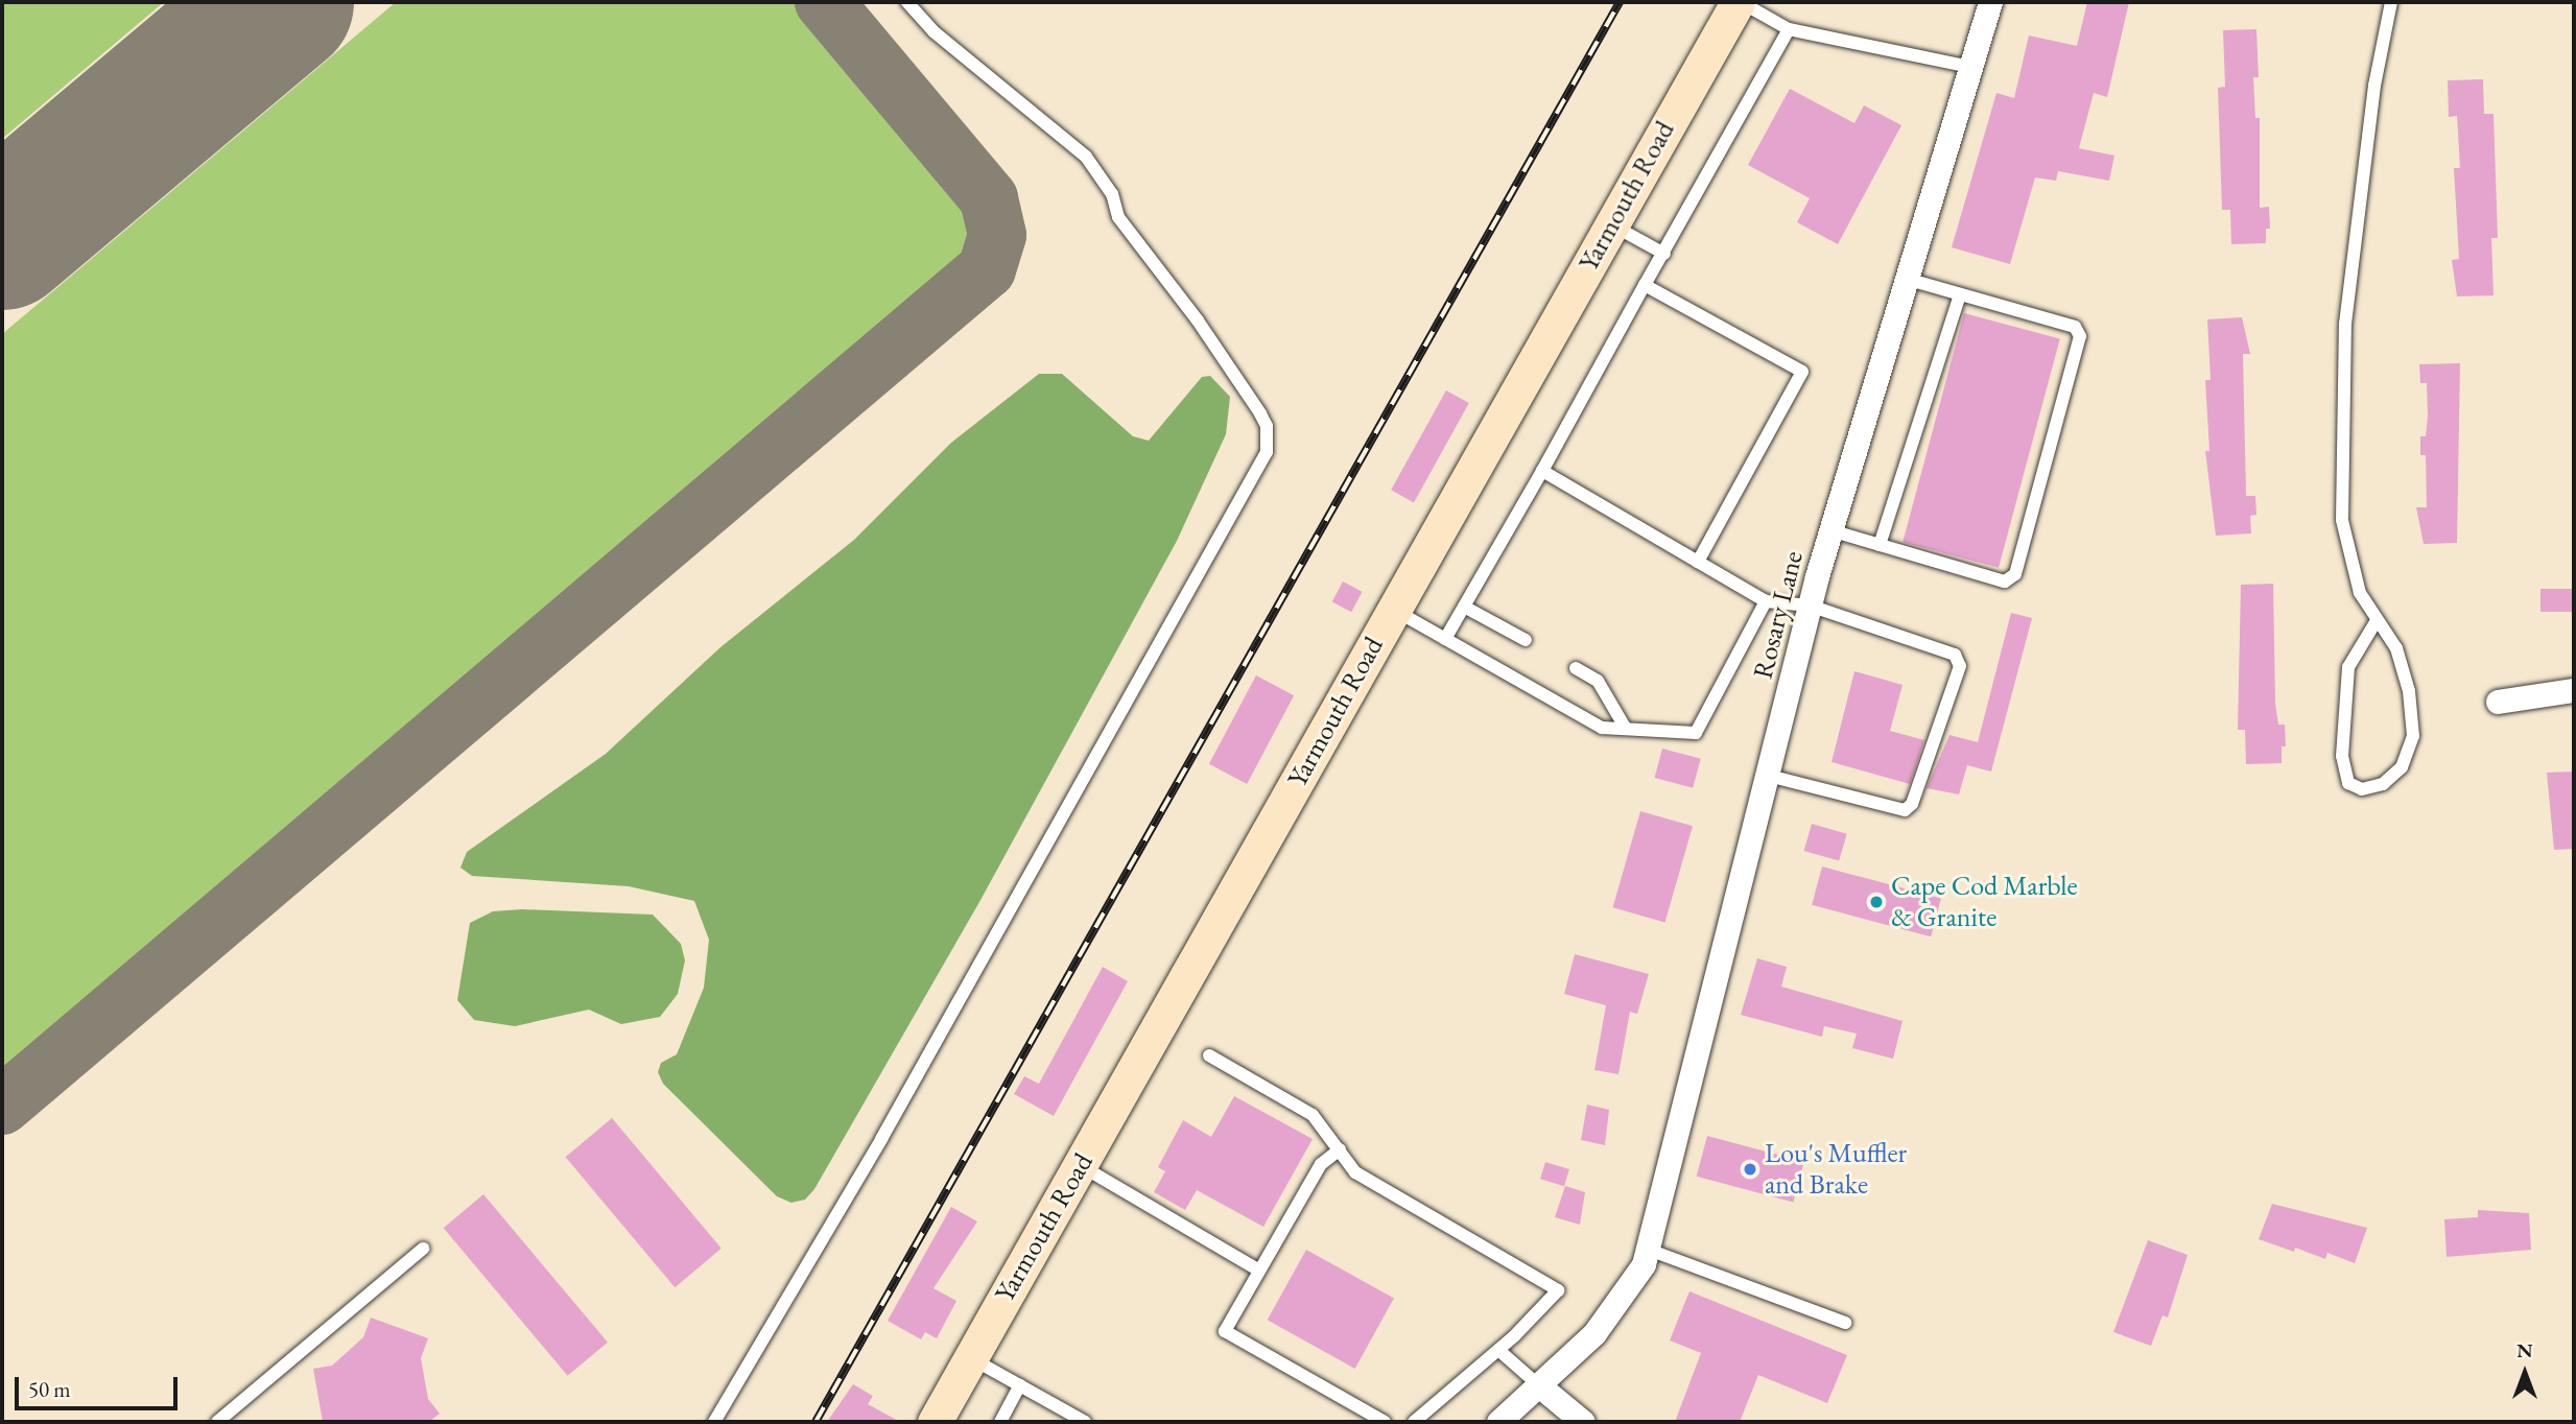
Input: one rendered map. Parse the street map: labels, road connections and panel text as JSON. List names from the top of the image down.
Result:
{
  "streets": {
    "main road": ["Yarmouth Road"],
    "street": ["Rosary Lane"]
  },
  "places": ["Cape Cod Marble & Granite", "Lou's Muffler and Brake"],
  "scale_bar": "50 m",
  "north": "top"
}
